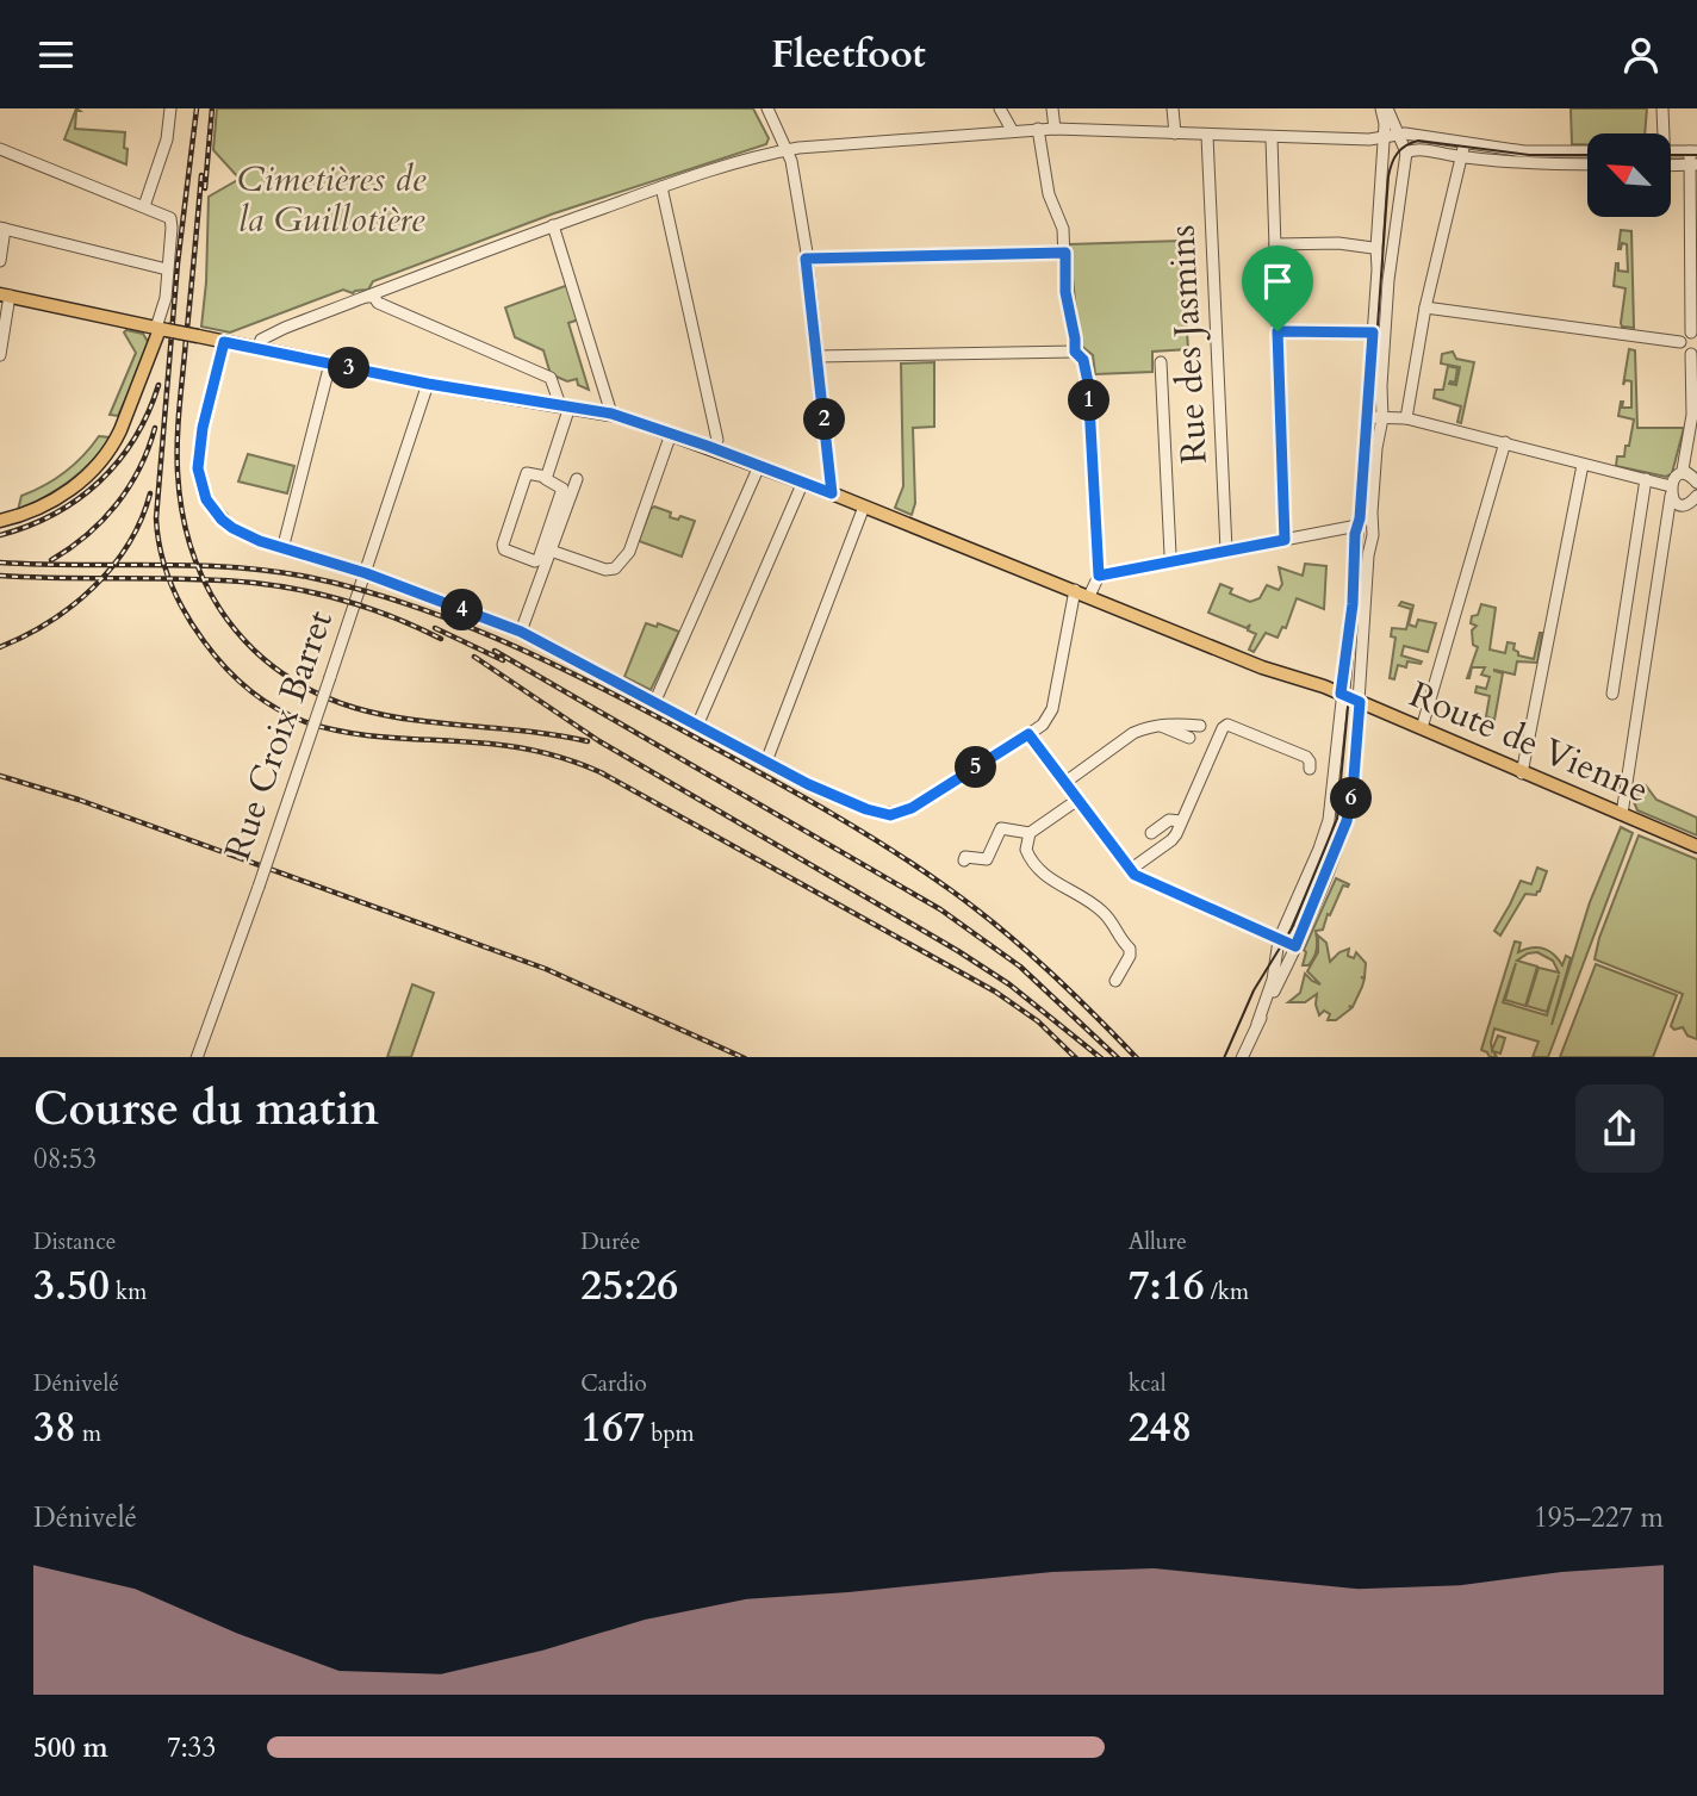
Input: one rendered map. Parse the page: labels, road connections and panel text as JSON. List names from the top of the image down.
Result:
{
  "streets": {
    "main road": ["Route de Vienne"],
    "street": ["Rue des Jasmins", "Rue Croix Barret"]
  },
  "crossings": [
    ["Rue Croix Barret", "Route de Vienne"]
  ],
  "parks": ["Cimetières de la Guillotière"],
  "north": "top left",
  "page": {
    "header": "Fleetfoot",
    "pins": [
      "3",
      "1",
      "2",
      "4",
      "5",
      "6"
    ],
    "heading": ["Course du matin", "08:53"],
    "stats": [
      ["Distance", "3.50 km"],
      ["Durée", "25:26"],
      ["Allure", "7:16 /km"],
      ["Dénivelé", "38 m"],
      ["Cardio", "167 bpm"],
      ["kcal", "248"]
    ],
    "chart": ["Dénivelé", "195–227 m"],
    "list": [
      {
        "name": "500 m",
        "note": "7:33"
      }
    ]
  }
}
